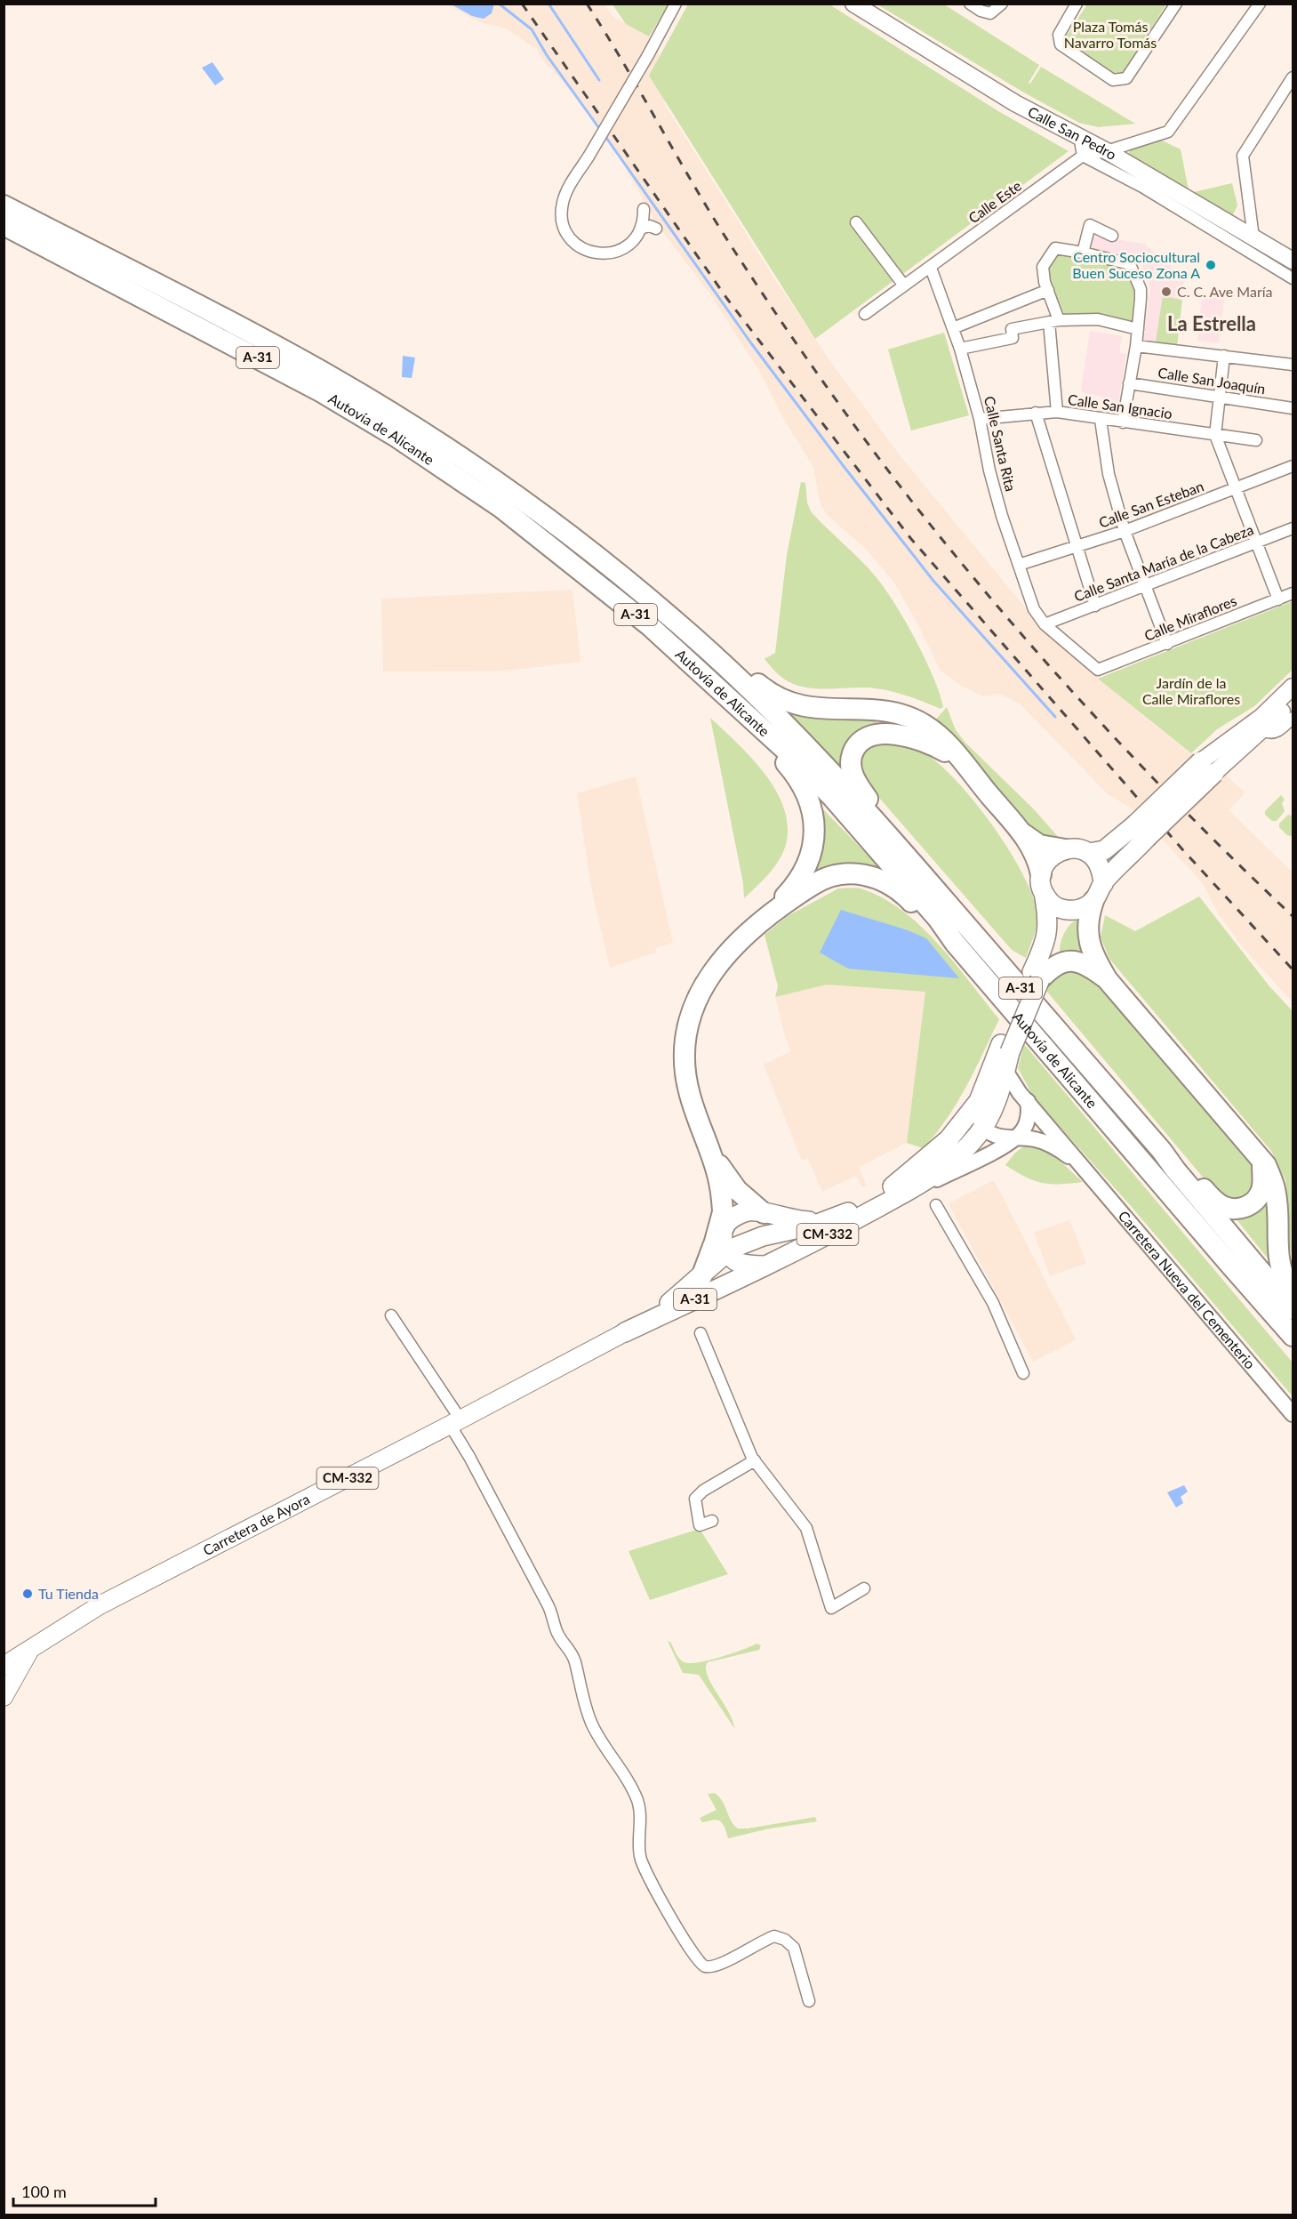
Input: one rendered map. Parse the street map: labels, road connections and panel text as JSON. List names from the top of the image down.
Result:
{
  "streets": {
    "highway": ["A-31", "Autovía de Alicante", "CM-332"],
    "main road": ["Calle San Pedro", "Carretera de Ayora"],
    "street": [
      "Calle Este",
      "Calle San Joaquín",
      "Calle San Ignacio",
      "Calle Santa Rita",
      "Calle San Esteban",
      "Calle Santa María de la Cabeza",
      "Calle Miraflores",
      "Carretera Nueva del Cementerio"
    ]
  },
  "crossings": [
    ["Calle San Pedro", "Calle Este"],
    ["Calle Este", "Calle Santa Rita"],
    ["A-31", "CM-332"],
    ["A-31", "Carretera Nueva del Cementerio"],
    ["A-31", "Carretera de Ayora"],
    ["Calle San Ignacio", "Calle Santa Rita"],
    ["Calle Santa Rita", "Calle San Esteban"],
    ["Calle Santa Rita", "Calle Santa María de la Cabeza"],
    ["Calle Santa Rita", "Calle Miraflores"],
    ["CM-332", "Carretera Nueva del Cementerio"],
    ["CM-332", "Carretera de Ayora"]
  ],
  "districts": ["La Estrella"],
  "parks": ["Plaza Tomás Navarro Tomás", "Jardín de la Calle Miraflores"],
  "places": ["Centro Sociocultural Buen Suceso Zona A", "C. C. Ave María", "Tu Tienda"],
  "scale_bar": "100 m"
}
